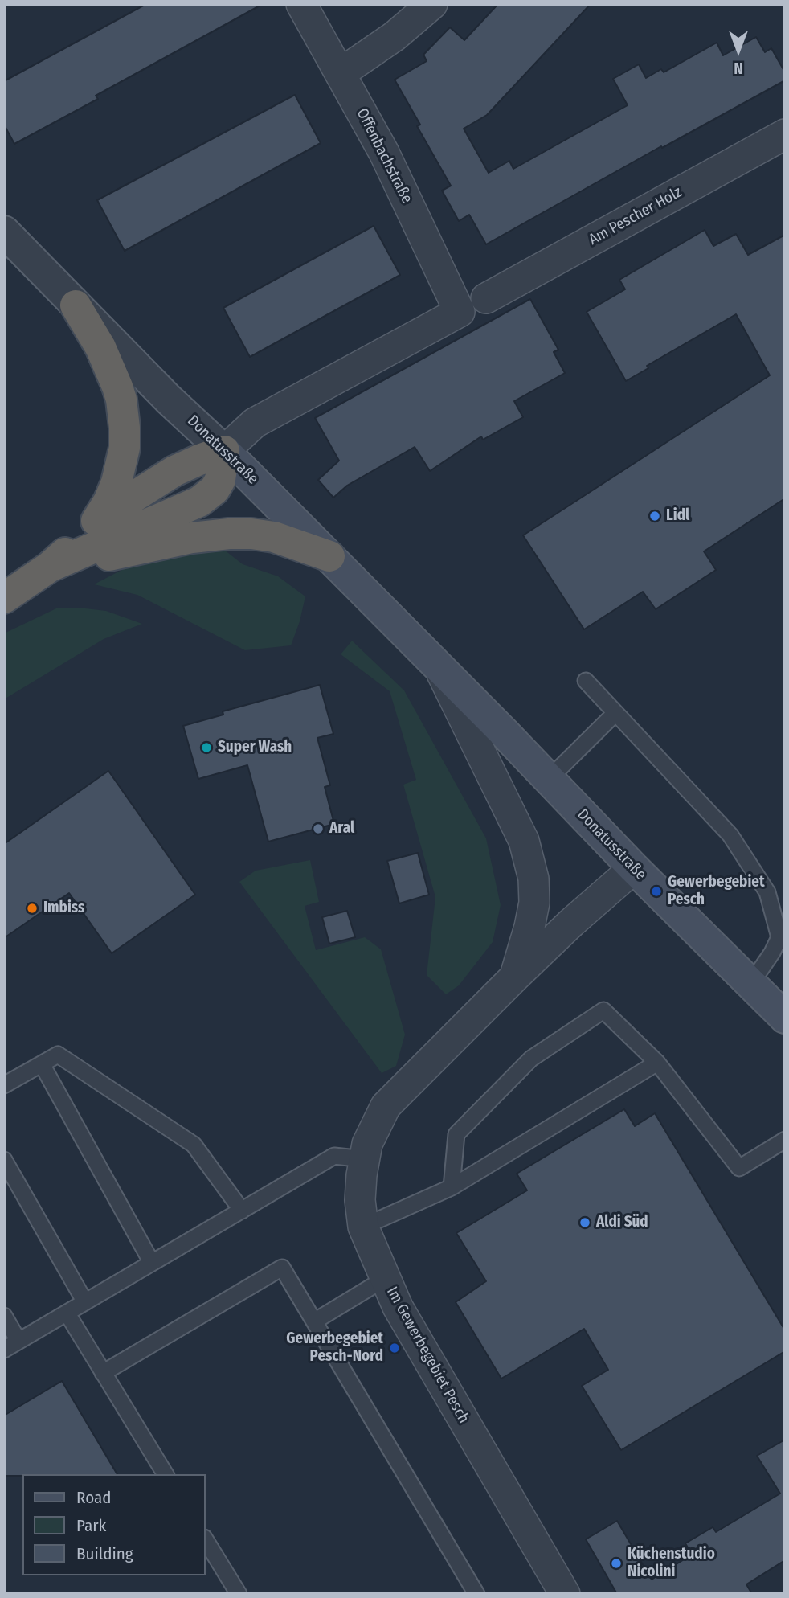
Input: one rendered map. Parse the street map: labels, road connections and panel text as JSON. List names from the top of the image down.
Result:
{
  "streets": {
    "main road": ["Donatusstraße"],
    "street": ["Offenbachstraße", "Am Pescher Holz", "Im Gewerbegebiet Pesch"]
  },
  "crossings": [
    ["Offenbachstraße", "Donatusstraße"],
    ["Donatusstraße", "Im Gewerbegebiet Pesch"]
  ],
  "places": [
    "Lidl",
    "Super Wash",
    "Aral",
    "Gewerbegebiet Pesch",
    "Imbiss",
    "Aldi Süd",
    "Gewerbegebiet Pesch-Nord",
    "Küchenstudio Nicolini"
  ],
  "legend": ["Road", "Park", "Building"],
  "north": "bottom"
}
